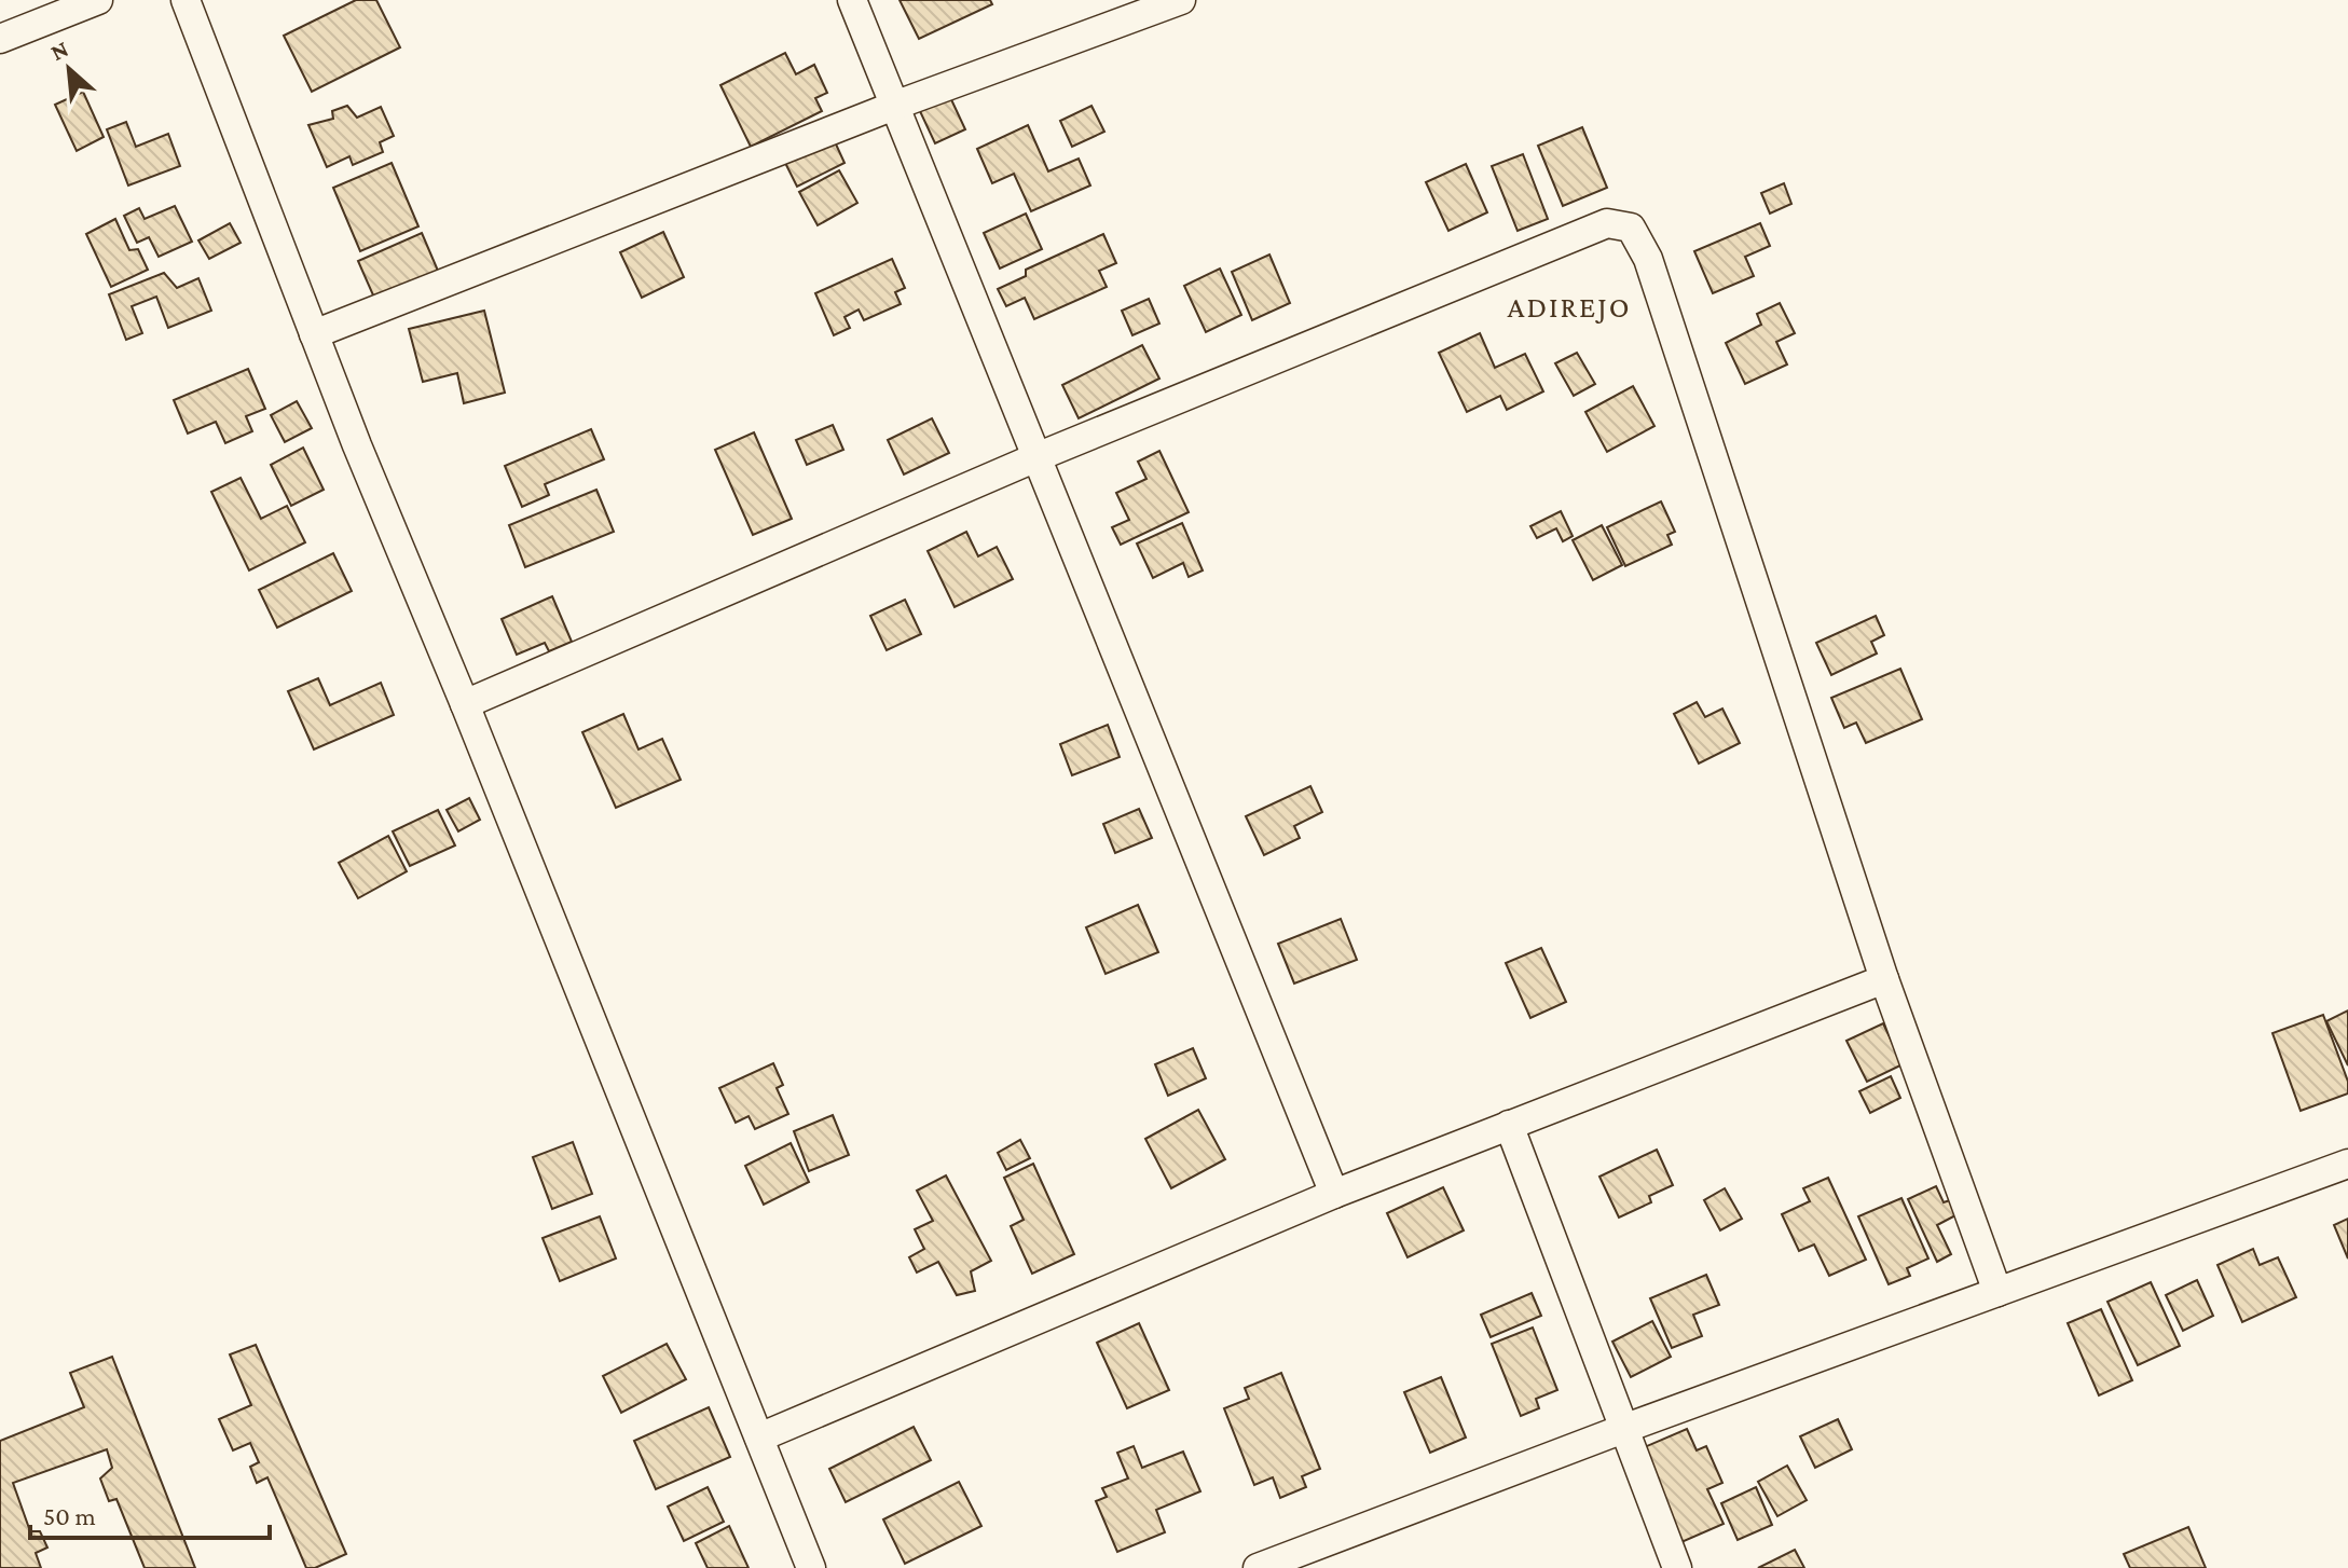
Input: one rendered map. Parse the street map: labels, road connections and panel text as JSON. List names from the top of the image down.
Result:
{
  "districts": ["ADIREJO"],
  "scale_bar": "50 m",
  "north": "top left"
}
